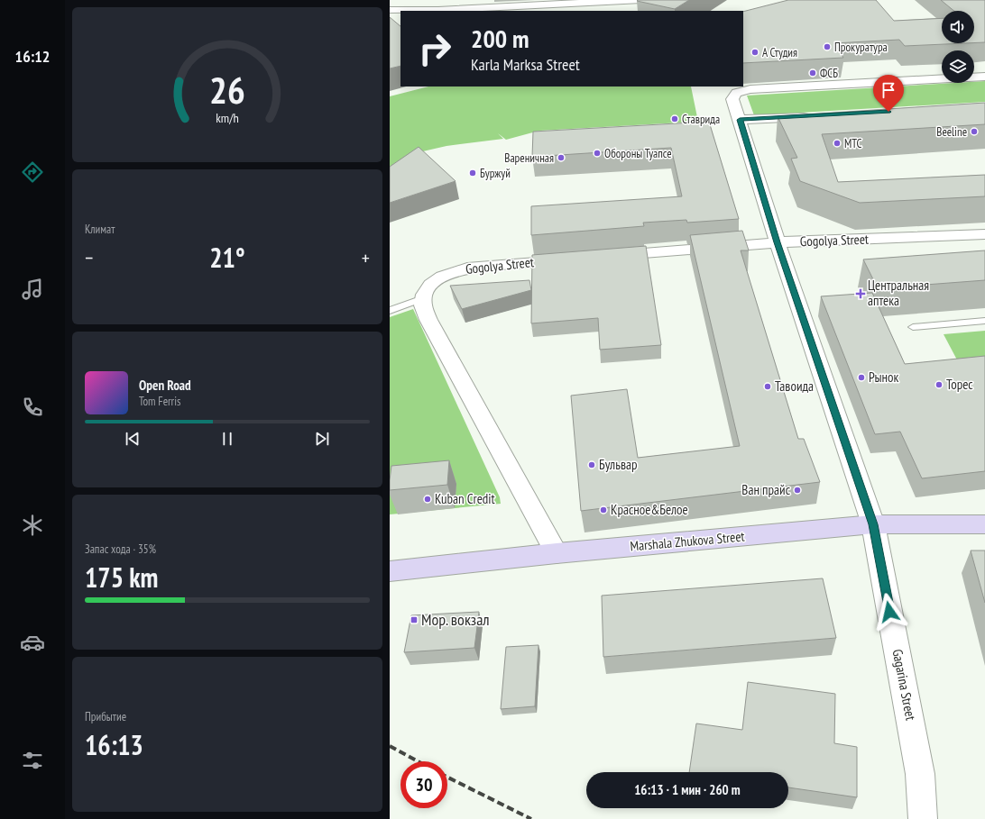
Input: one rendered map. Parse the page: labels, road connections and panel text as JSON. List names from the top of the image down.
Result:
{
  "streets": {
    "street": ["Gogolya Street", "Marshala Zhukova Street", "Gagarina Street"]
  },
  "crossings": [
    ["Gogolya Street", "Gagarina Street"],
    ["Marshala Zhukova Street", "Gagarina Street"]
  ],
  "places": {
    "other": [
      "Прокуратура",
      "А Студия",
      "ФСБ",
      "Ставрида",
      "Beeline",
      "МТС",
      "Обороны Туапсе",
      "Вареничная",
      "Буржуй",
      "Рынок",
      "Торес",
      "Тавоида",
      "Бульвар",
      "Ван прайс",
      "Kuban Credit",
      "Красное&Белое"
    ],
    "health": ["Центральная аптека"],
    "transit": ["Мор. вокзал"]
  },
  "page": {
    "tabs": "16:12",
    "turn": ["200 m", "Karla Marksa Street"],
    "tile": [
      "Климат",
      ["Запас хода · 35%", "175 km"],
      ["Прибытие", "16:13"]
    ],
    "heat": ["−", "21°", "+"],
    "song": ["Open Road", "Tom Ferris"],
    "limit": "30",
    "trip": "16:13 · 1 мин · 260 m",
    "gauge": ["26", "km/h"]
  }
}
